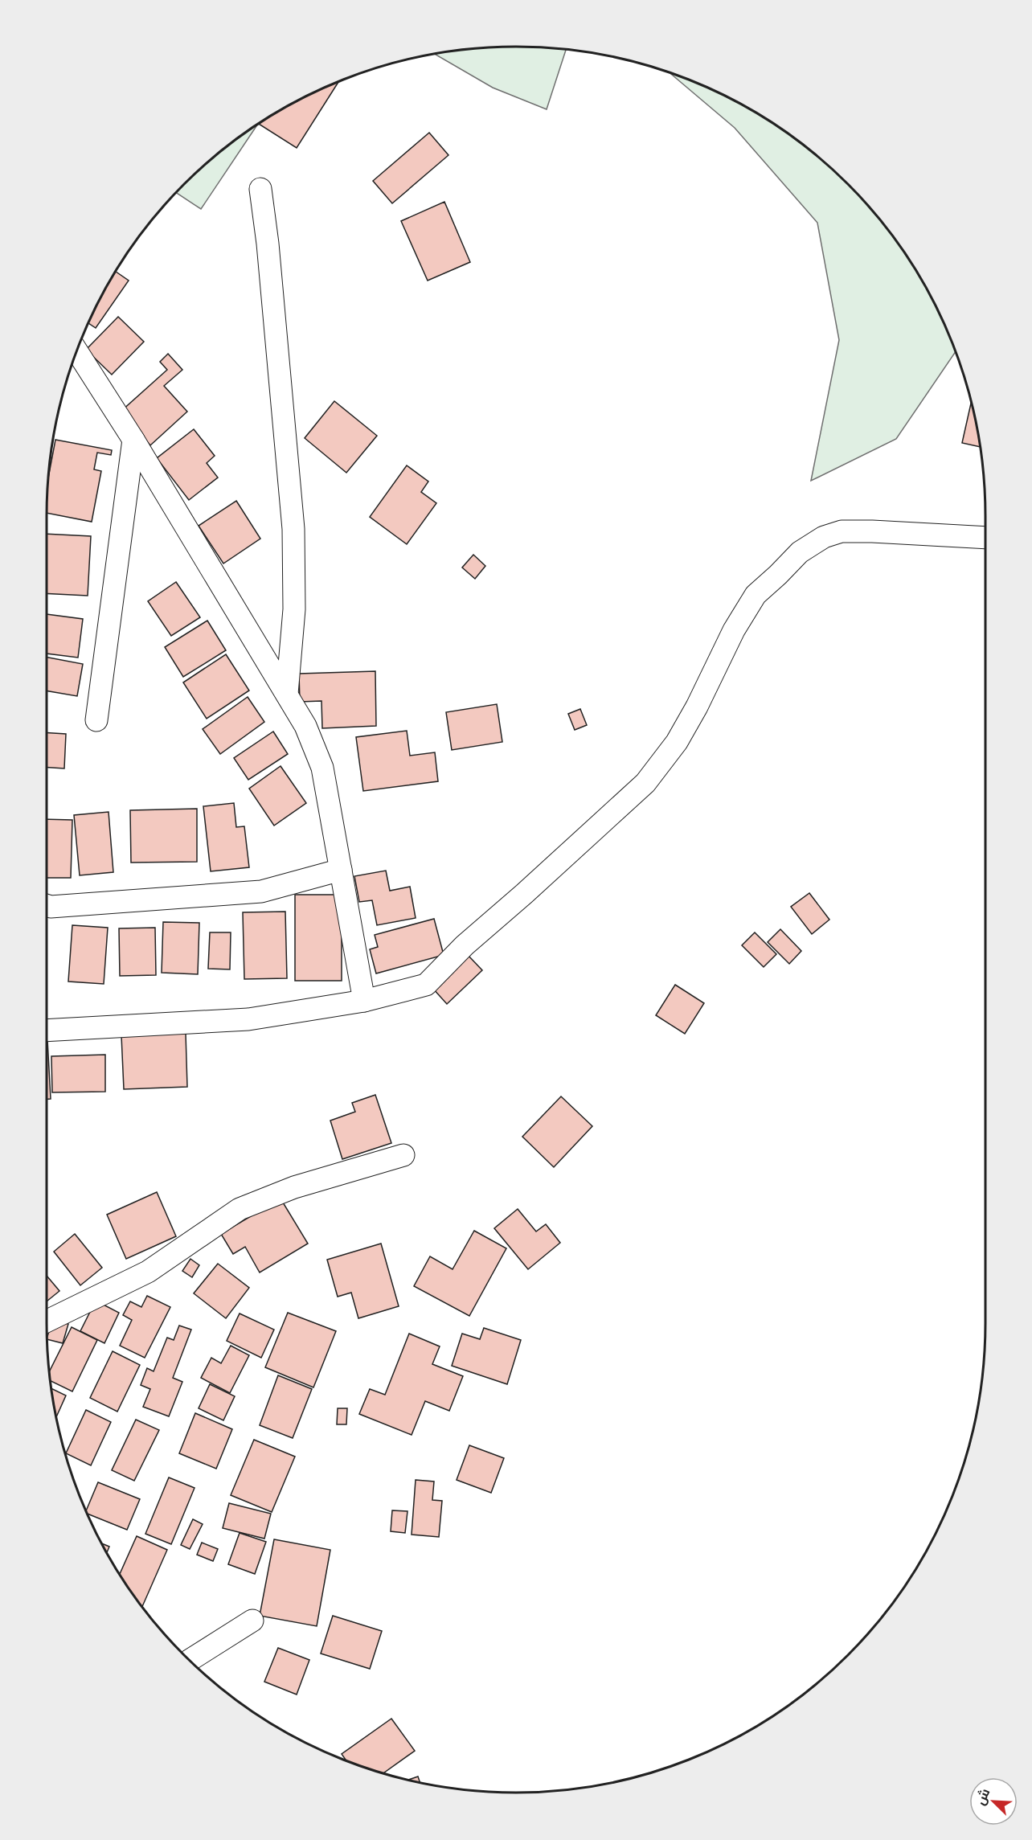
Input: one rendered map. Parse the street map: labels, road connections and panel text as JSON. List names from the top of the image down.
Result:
{
  "north": "top left"
}
